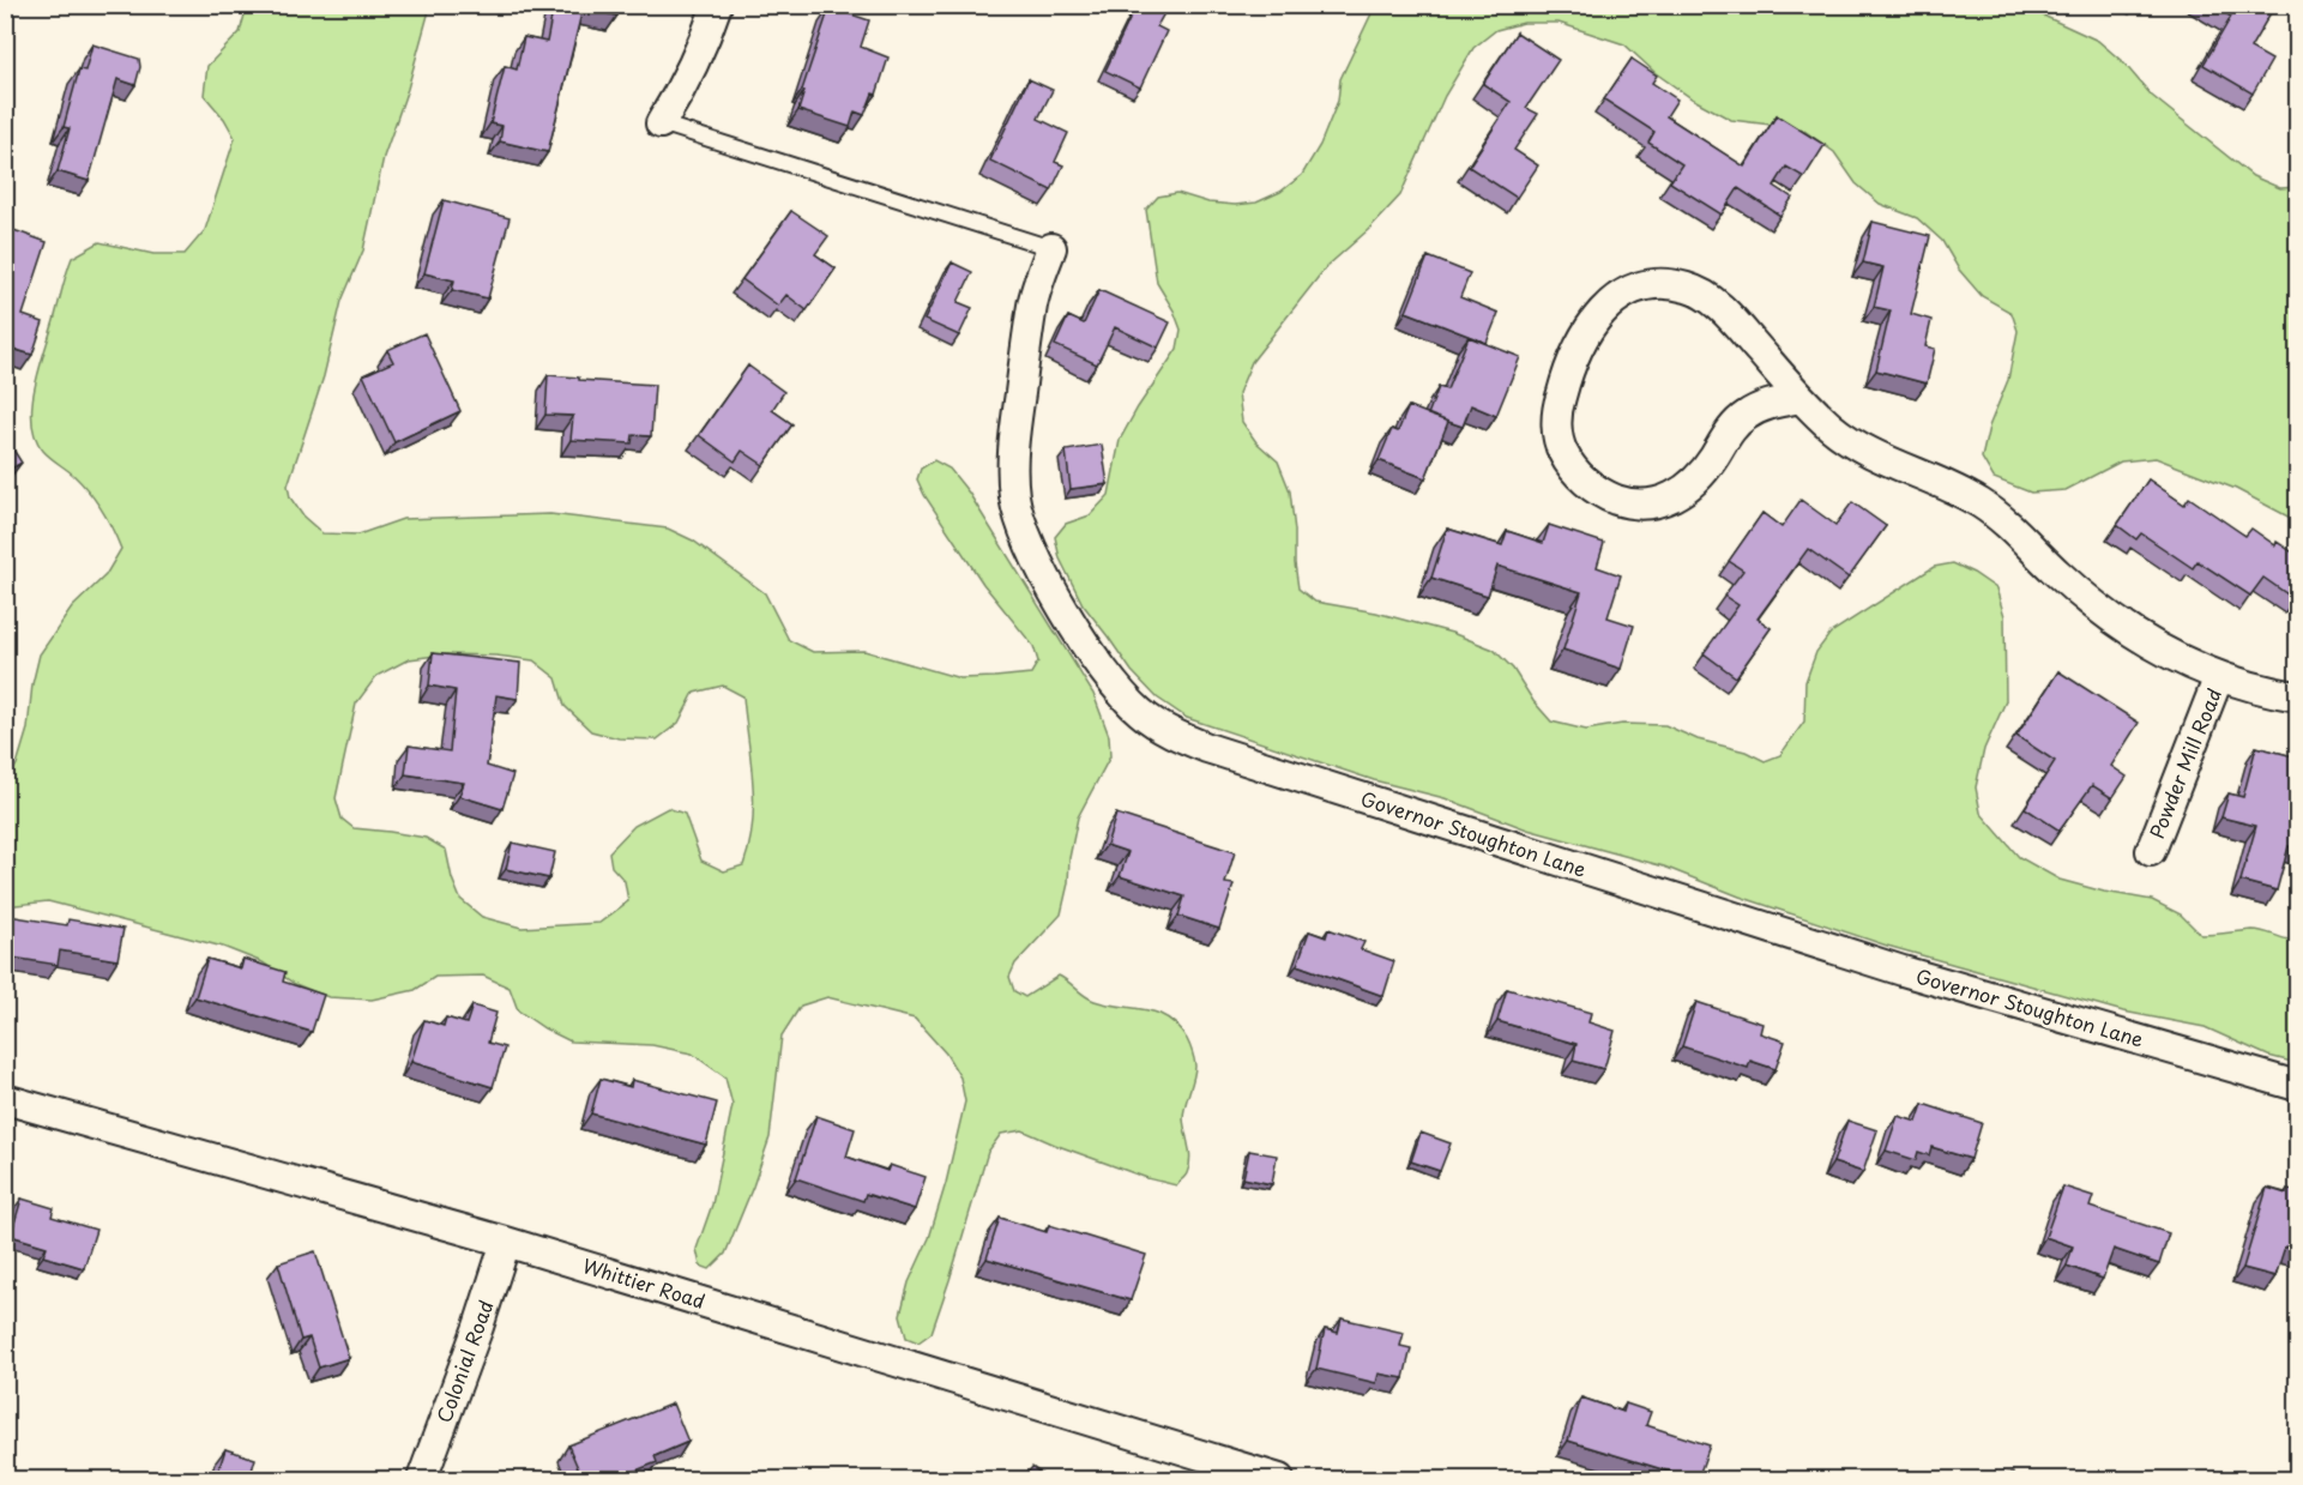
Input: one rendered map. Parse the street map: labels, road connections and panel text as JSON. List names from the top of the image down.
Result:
{
  "streets": {
    "street": [
      "Powder Mill Road",
      "Governor Stoughton Lane",
      "Whittier Road",
      "Colonial Road"
    ]
  },
  "crossings": [
    ["Whittier Road", "Colonial Road"]
  ]
}
